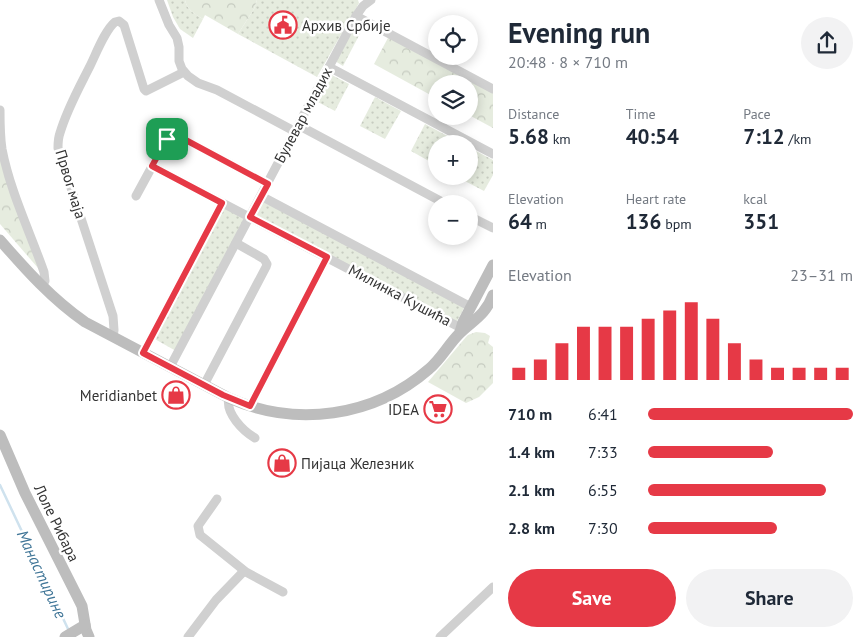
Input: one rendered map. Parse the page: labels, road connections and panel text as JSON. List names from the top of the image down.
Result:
{
  "streets": {
    "main road": ["Лоле Рибара"],
    "street": ["Булевар младих", "Првог маја", "Милинка Кушића"]
  },
  "crossings": [
    ["Булевар младих", "Милинка Кушића"]
  ],
  "water": ["Манастирине"],
  "places": {
    "public building": ["Архив Србије"],
    "shop": ["Meridianbet", "Пијаца Железник"],
    "supermarket": ["IDEA"]
  },
  "page": {
    "heading": ["Evening run", "20:48 · 8 × 710 m"],
    "map_buttons": ["+", "−"],
    "stats": [
      ["Distance", "5.68 km"],
      ["Time", "40:54"],
      ["Pace", "7:12 /km"],
      ["Elevation", "64 m"],
      ["Heart rate", "136 bpm"],
      ["kcal", "351"]
    ],
    "chart": ["Elevation", "23–31 m"],
    "list": [
      {
        "name": "710 m",
        "note": "6:41"
      },
      {
        "name": "1.4 km",
        "note": "7:33"
      },
      {
        "name": "2.1 km",
        "note": "6:55"
      },
      {
        "name": "2.8 km",
        "note": "7:30"
      }
    ],
    "buttons": ["Save", "Share"]
  }
}
